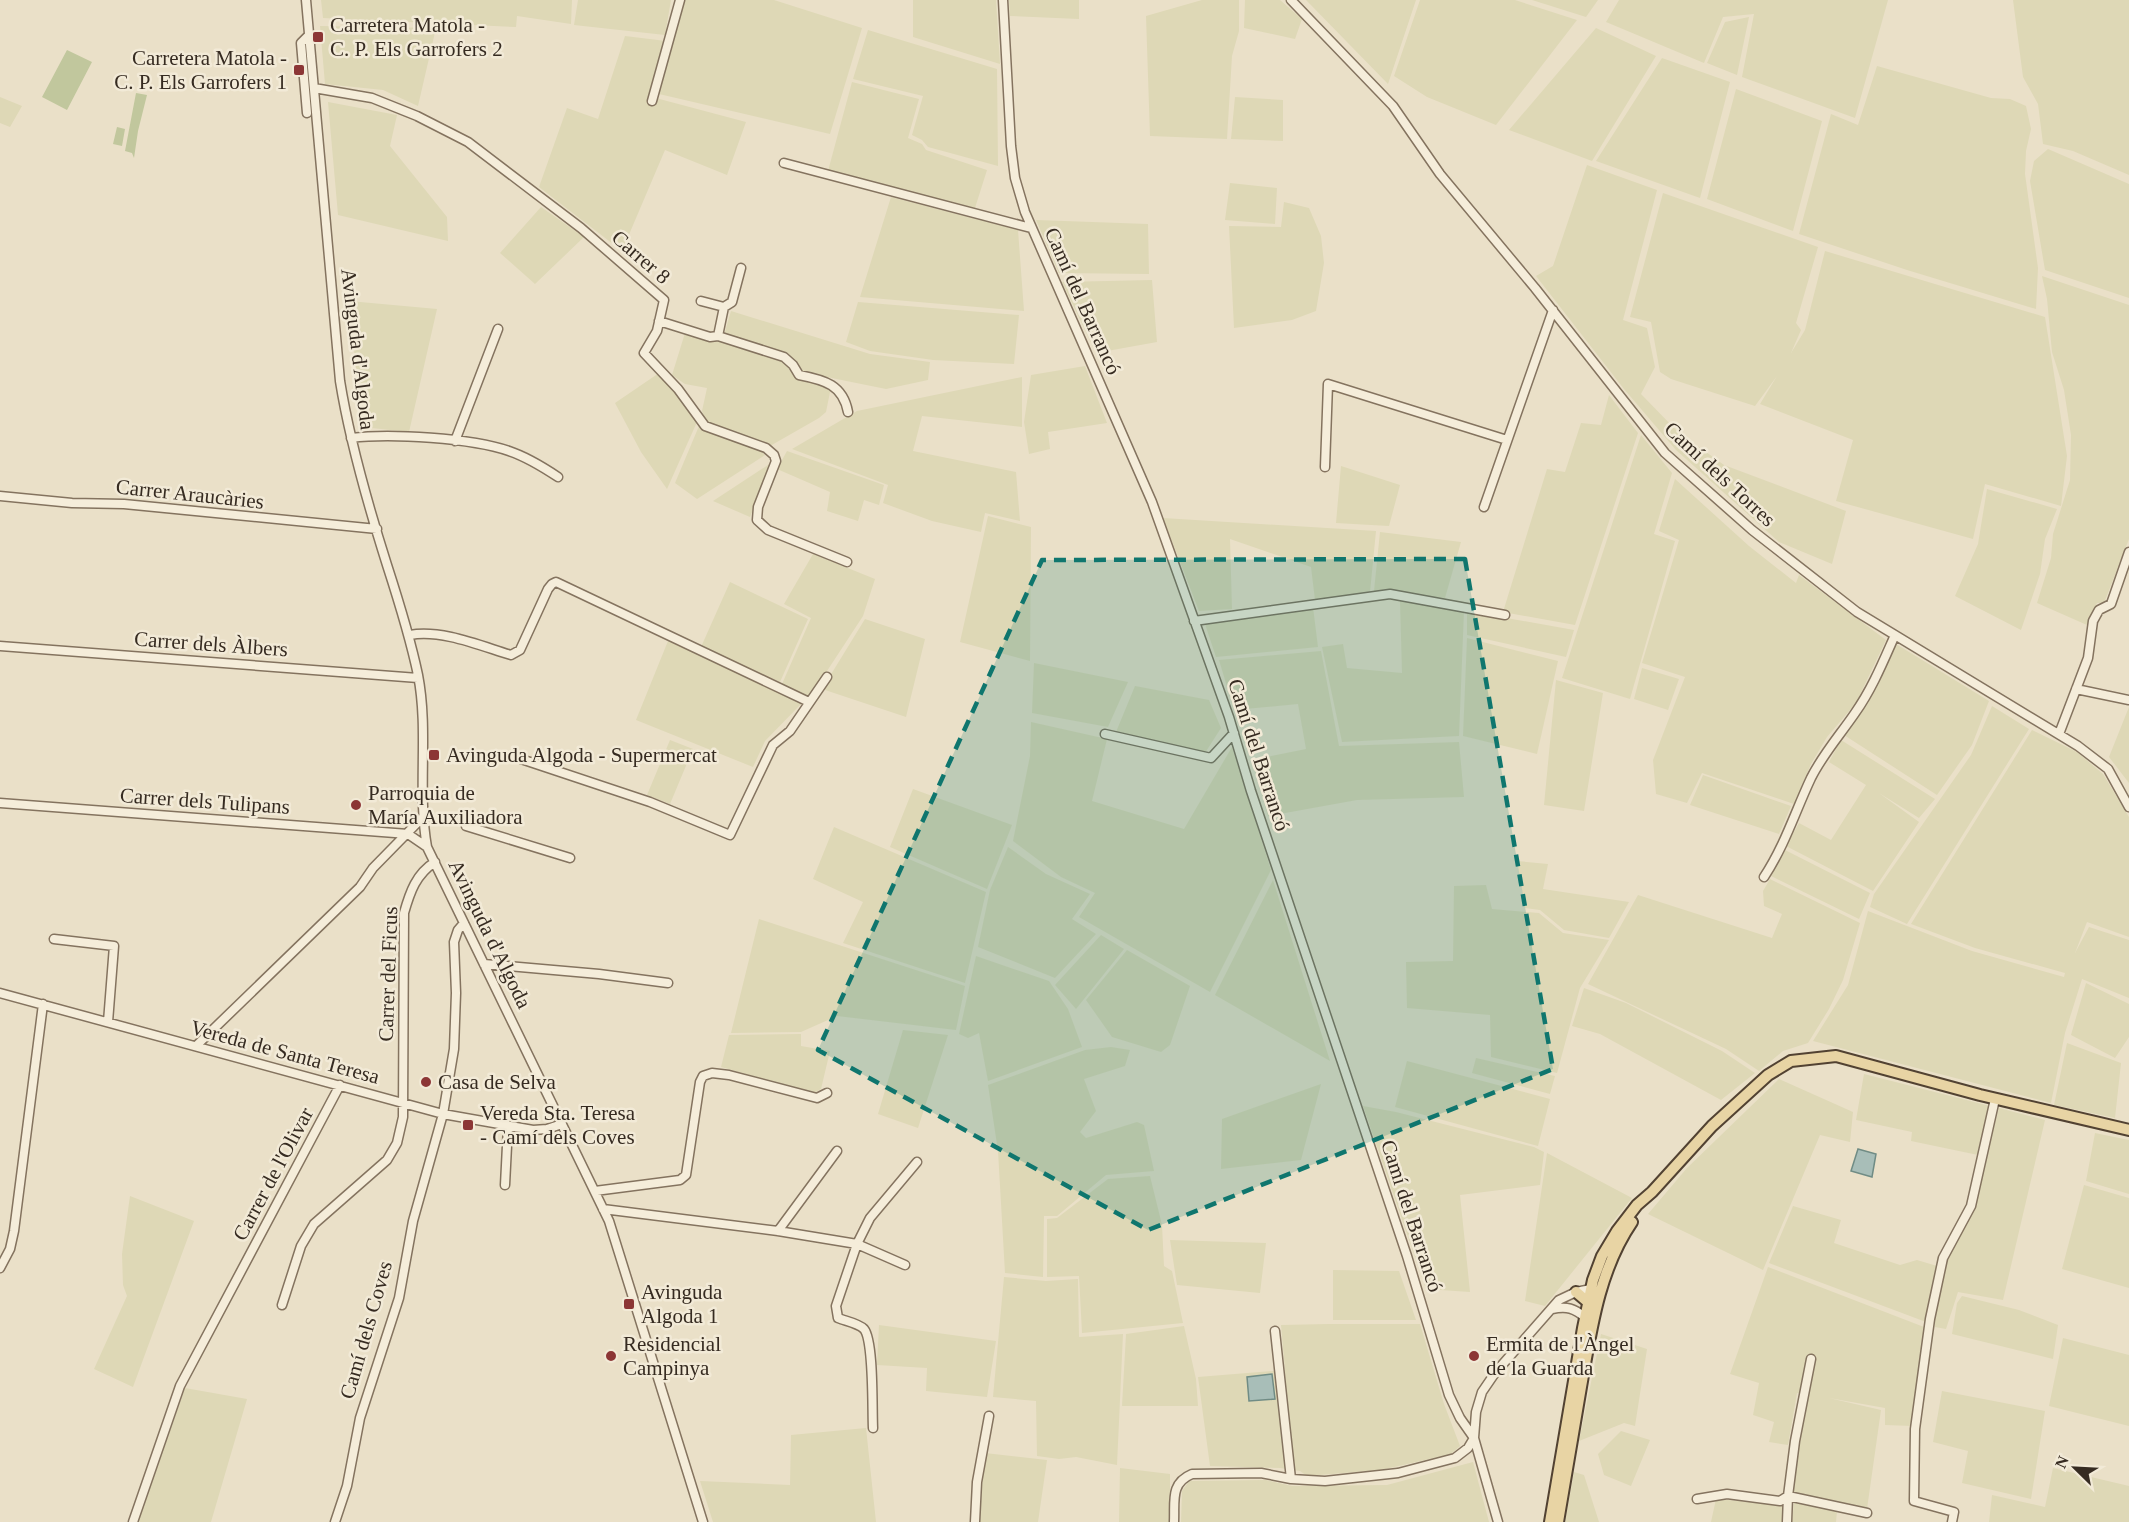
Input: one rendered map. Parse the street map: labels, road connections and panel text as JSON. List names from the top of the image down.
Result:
{
  "streets": {
    "street": [
      "Carrer 8",
      "Camí del Barrancó",
      "Avinguda d'Algoda",
      "Camí dels Torres",
      "Carrer Araucàries",
      "Carrer dels Àlbers",
      "Carrer dels Tulipans",
      "Carrer del Ficus",
      "Vereda de Santa Teresa",
      "Carrer de l'Olivar",
      "Camí dels Coves"
    ]
  },
  "crossings": [
    ["Carrer 8", "Avinguda d'Algoda"],
    ["Avinguda d'Algoda", "Carrer Araucàries"],
    ["Avinguda d'Algoda", "Carrer dels Àlbers"],
    ["Avinguda d'Algoda", "Carrer dels Tulipans"],
    ["Avinguda d'Algoda", "Carrer del Ficus"],
    ["Avinguda d'Algoda", "Vereda de Santa Teresa"],
    ["Avinguda d'Algoda", "Camí dels Coves"],
    ["Carrer del Ficus", "Vereda de Santa Teresa"],
    ["Vereda de Santa Teresa", "Carrer de l'Olivar"],
    ["Vereda de Santa Teresa", "Camí dels Coves"]
  ],
  "places": {
    "transit": [
      "Carretera Matola - C. P. Els Garrofers 2",
      "Carretera Matola - C. P. Els Garrofers 1",
      "Avinguda Algoda - Supermercat",
      "Vereda Sta. Teresa - Camí dels Coves",
      "Avinguda Algoda 1"
    ],
    "other": [
      "Parroquia de María Auxiliadora",
      "Casa de Selva",
      "Residencial Campinya",
      "Ermita de l'Àngel de la Guarda"
    ]
  },
  "north": "top left"
}
